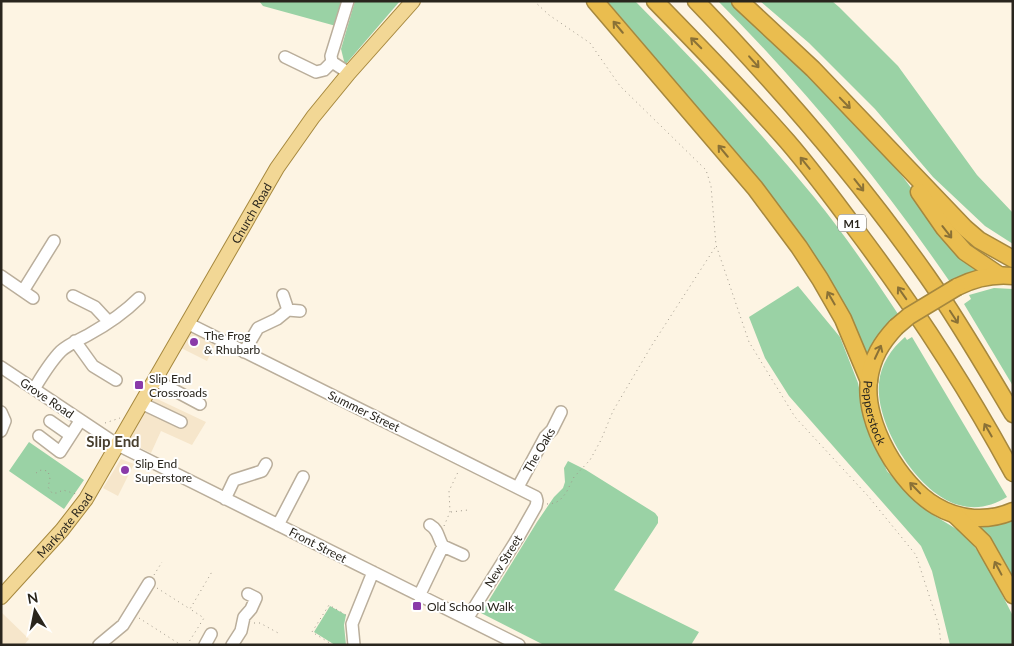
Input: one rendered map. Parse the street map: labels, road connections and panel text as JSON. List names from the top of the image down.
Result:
{
  "streets": {
    "highway": ["M1", "Pepperstock"],
    "main road": ["Church Road", "Markyate Road"],
    "street": [
      "Grove Road",
      "Summer Street",
      "The Oaks",
      "Front Street",
      "New Street"
    ]
  },
  "crossings": [
    ["Church Road", "Grove Road"],
    ["Church Road", "Summer Street"],
    ["Church Road", "Markyate Road"],
    ["Church Road", "Front Street"],
    ["Grove Road", "Markyate Road"],
    ["Grove Road", "Front Street"],
    ["Summer Street", "The Oaks"],
    ["Summer Street", "New Street"],
    ["Markyate Road", "Front Street"],
    ["Front Street", "New Street"]
  ],
  "districts": ["Slip End"],
  "places": {
    "other": ["The Frog & Rhubarb", "Slip End Superstore"],
    "transit": ["Slip End Crossroads", "Old School Walk"]
  },
  "north": "top"
}
